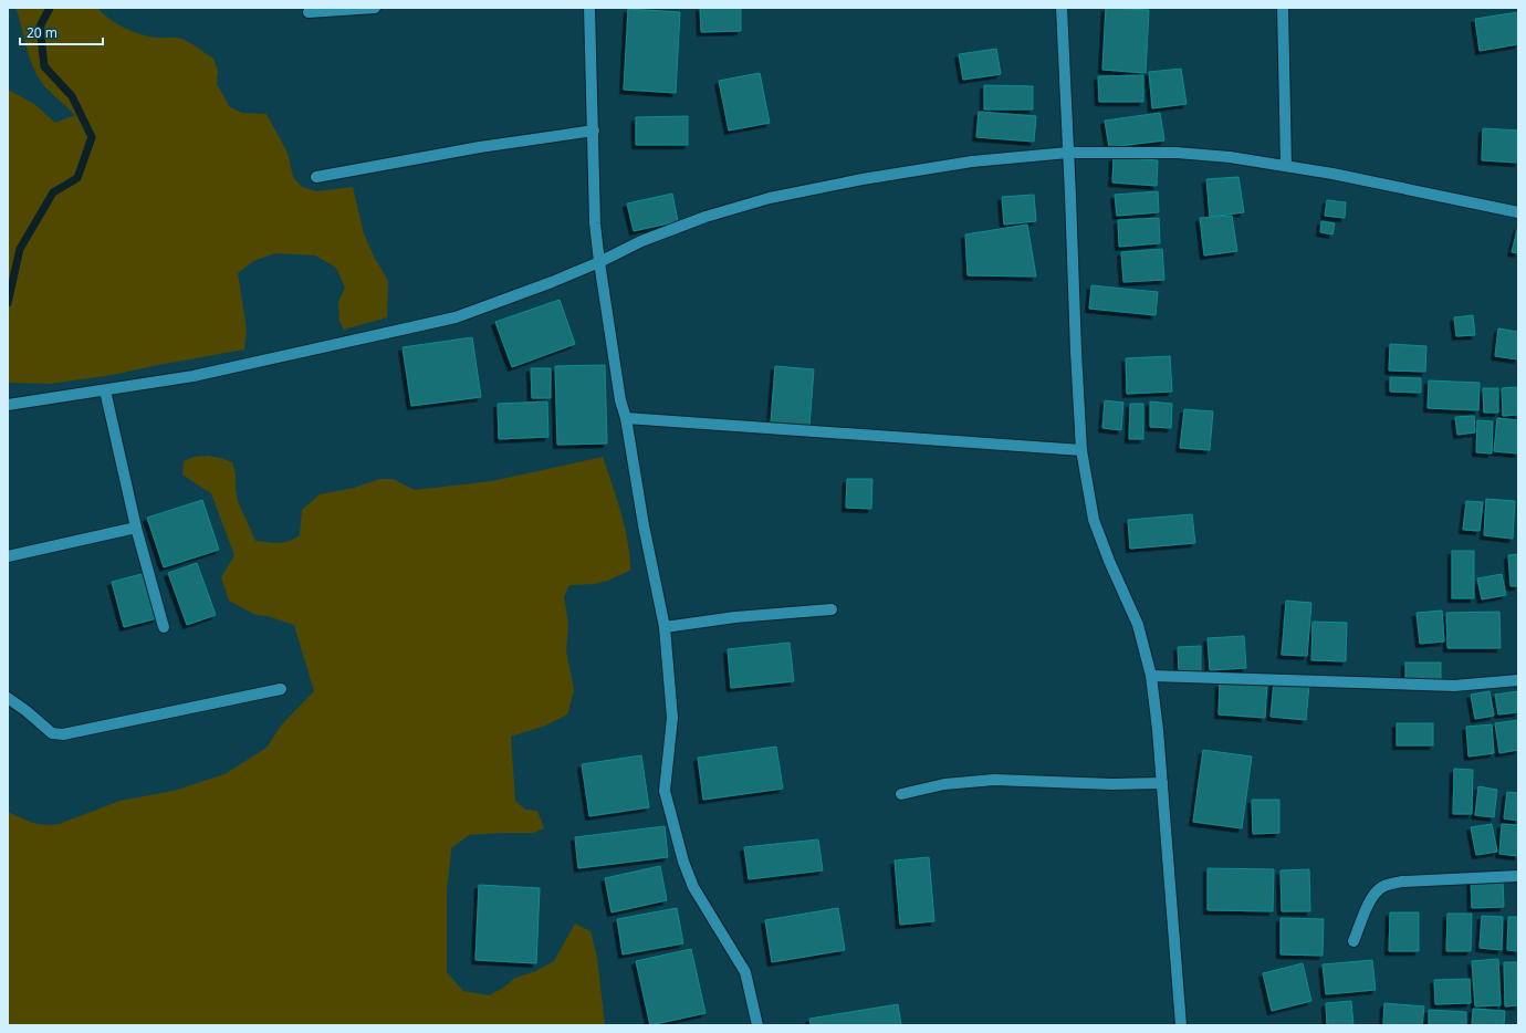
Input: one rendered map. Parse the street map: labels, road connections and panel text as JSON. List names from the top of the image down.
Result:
{
  "scale_bar": "20 m"
}
